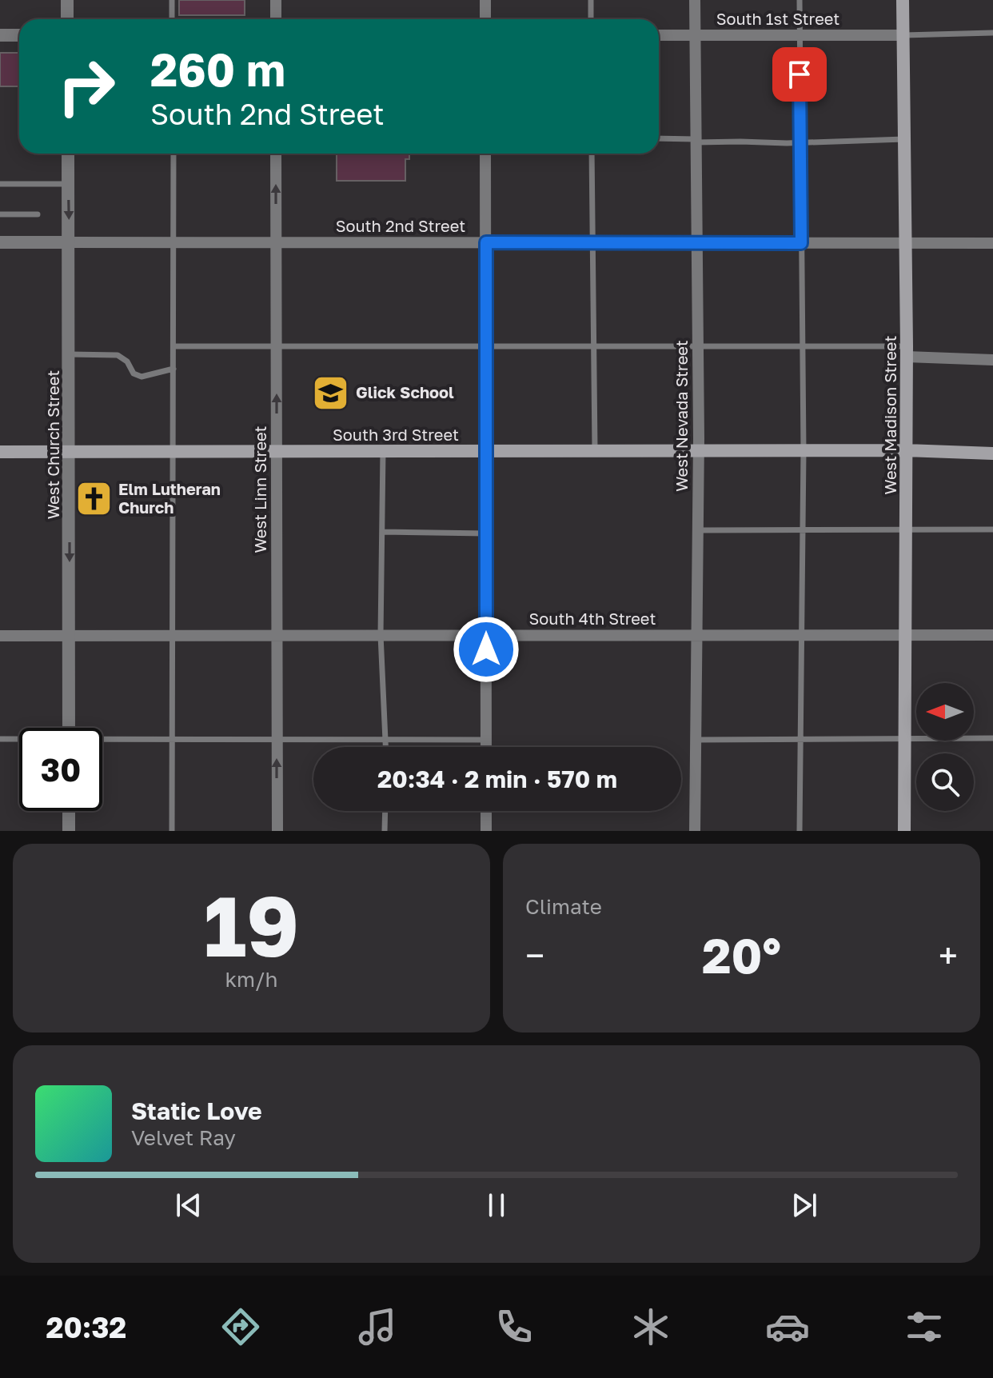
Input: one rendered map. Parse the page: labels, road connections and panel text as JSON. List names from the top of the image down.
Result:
{
  "streets": {
    "main road": ["West Madison Street", "South 3rd Street"],
    "street": [
      "South 1st Street",
      "South 2nd Street",
      "West Nevada Street",
      "West Church Street",
      "West Linn Street",
      "South 4th Street"
    ]
  },
  "crossings": [
    ["South 1st Street", "West Madison Street"],
    ["South 1st Street", "West Nevada Street"],
    ["South 2nd Street", "West Madison Street"],
    ["South 2nd Street", "West Nevada Street"],
    ["South 2nd Street", "West Church Street"],
    ["South 2nd Street", "West Linn Street"],
    ["West Madison Street", "South 3rd Street"],
    ["West Madison Street", "South 4th Street"],
    ["West Nevada Street", "South 3rd Street"],
    ["West Nevada Street", "South 4th Street"],
    ["South 3rd Street", "West Church Street"],
    ["South 3rd Street", "West Linn Street"],
    ["West Church Street", "South 4th Street"],
    ["West Linn Street", "South 4th Street"]
  ],
  "one_way": ["West Church Street", "West Linn Street"],
  "places": {
    "school or university": ["Glick School"],
    "church": ["Elm Lutheran Church"]
  },
  "north": "left",
  "page": {
    "turn": ["260 m", "South 2nd Street"],
    "limit": "30",
    "trip": "20:34 · 2 min · 570 m",
    "tile": [
      ["19", "km/h"],
      "Climate"
    ],
    "heat": ["−", "20°", "+"],
    "song": ["Static Love", "Velvet Ray"],
    "tabs": "20:32"
  }
}
